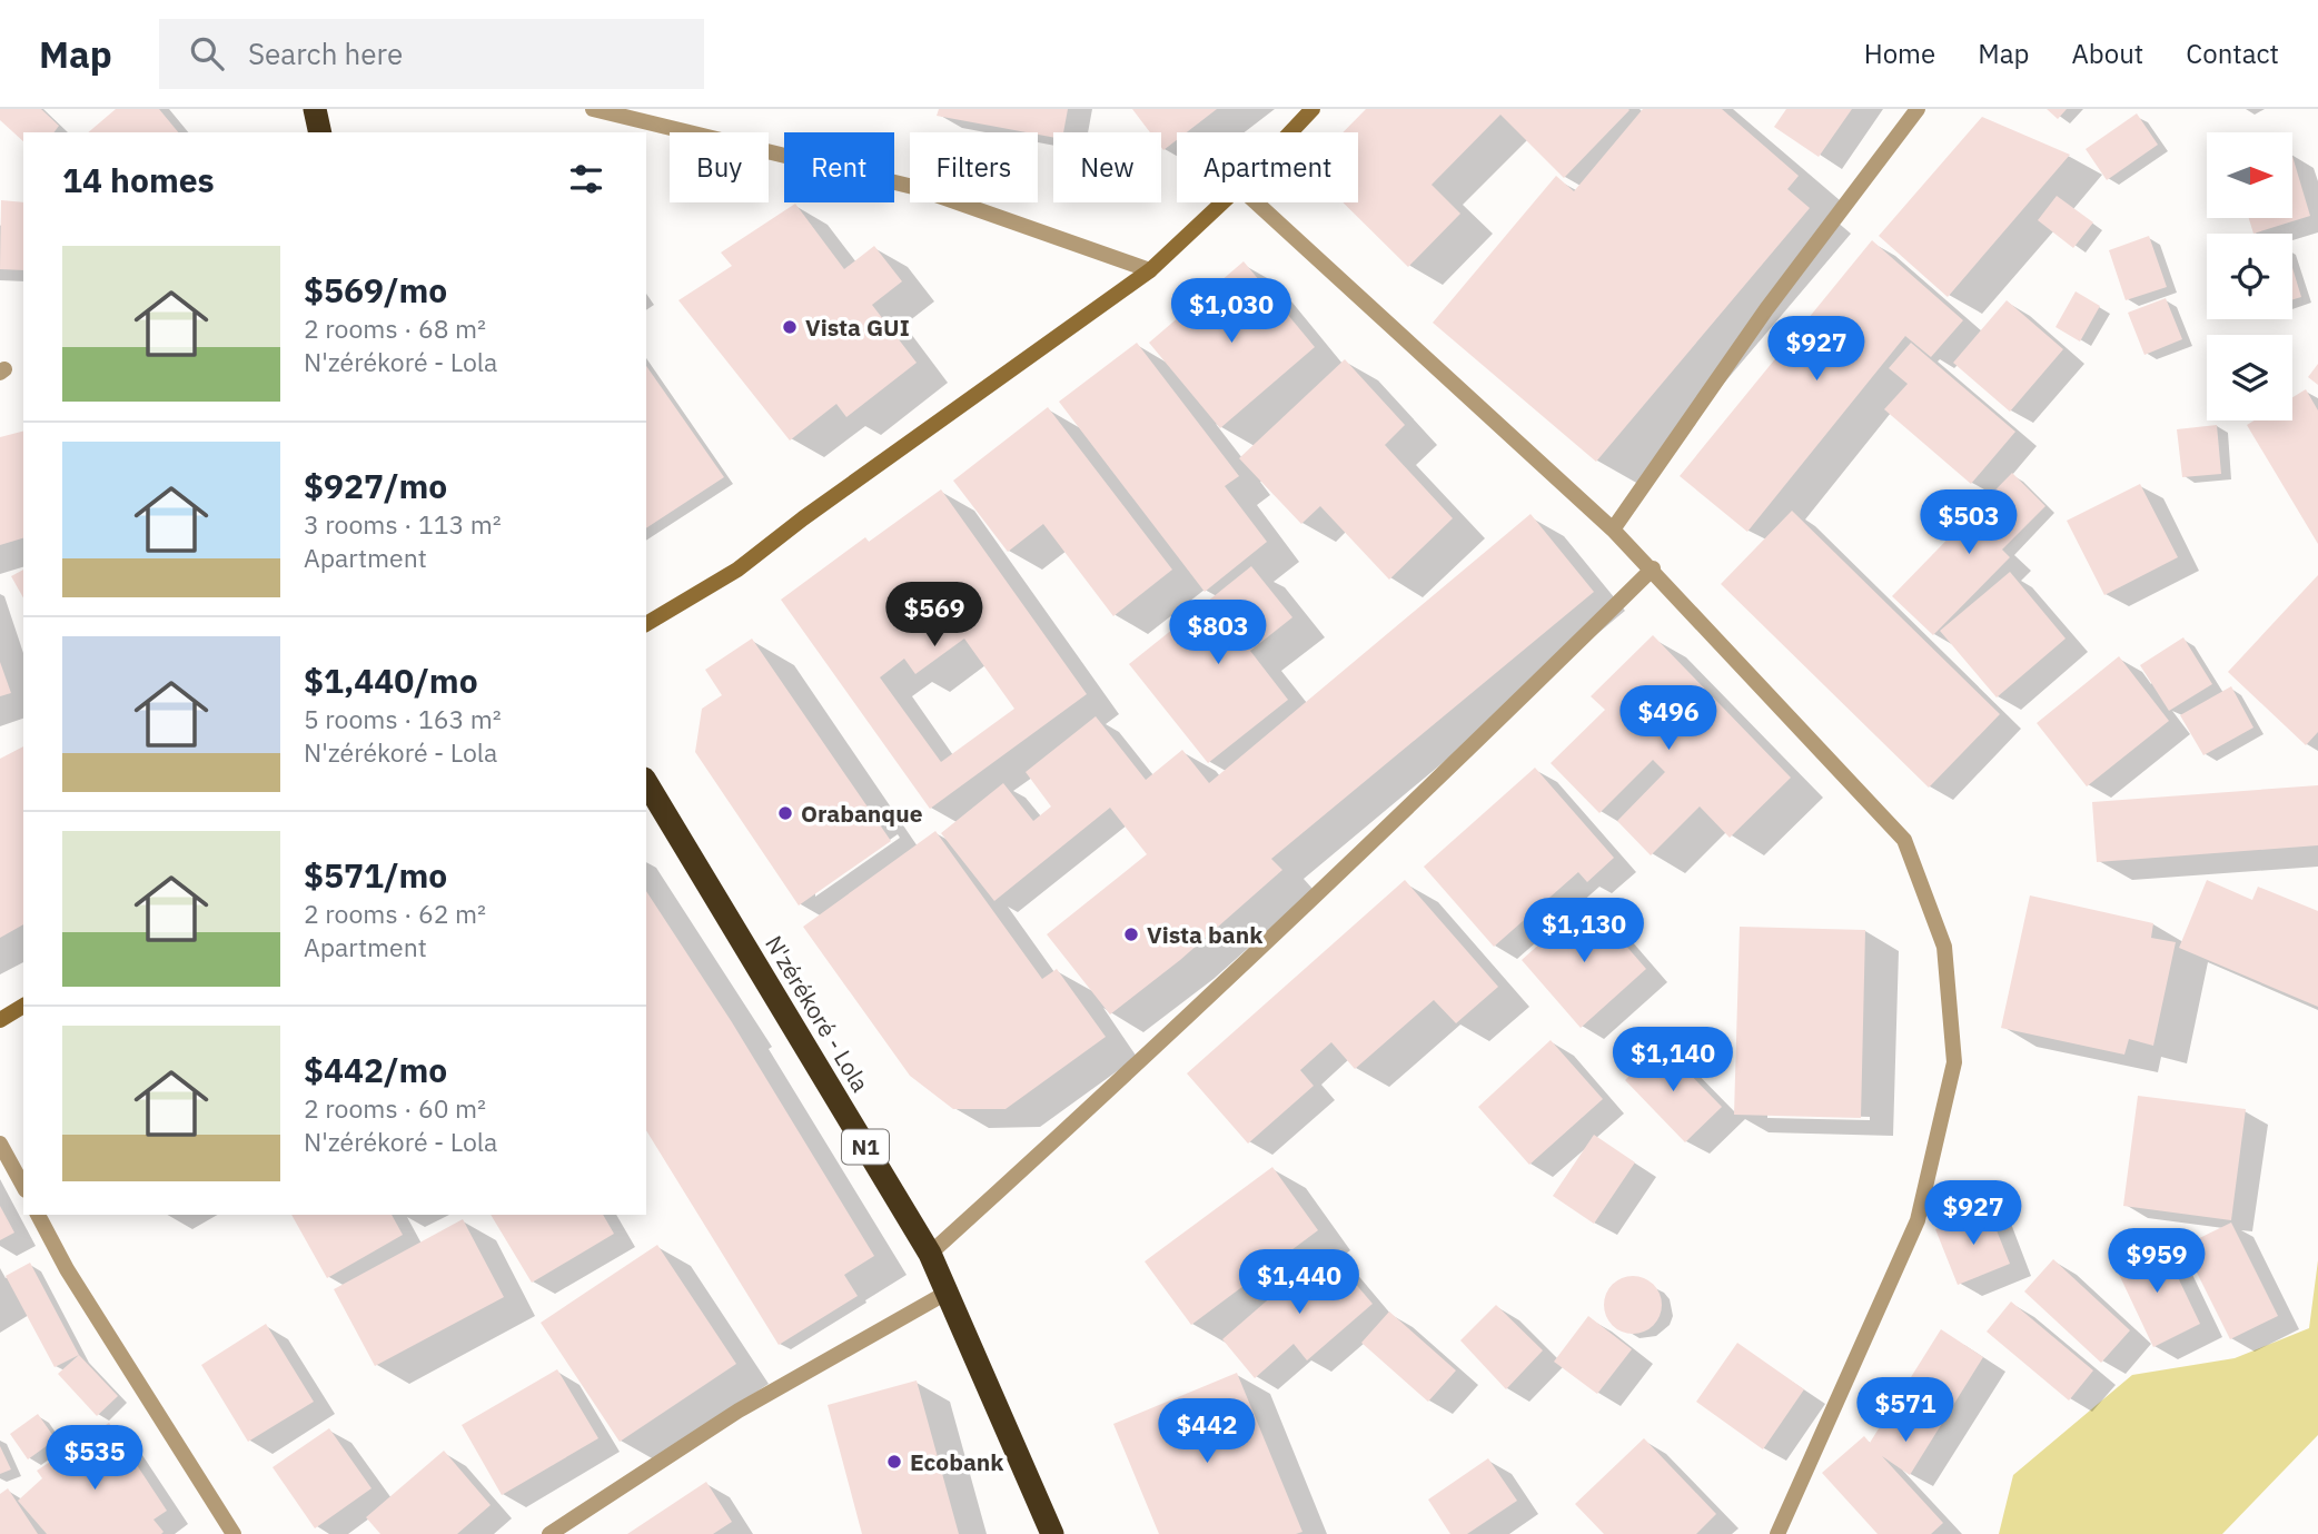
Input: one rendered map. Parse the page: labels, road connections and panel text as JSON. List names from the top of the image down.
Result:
{
  "streets": {
    "highway": ["N'zérékoré - Lola", "N1"]
  },
  "places": [
    "Vista GUI",
    "Orabanque",
    "Vista bank",
    "Ecobank"
  ],
  "north": "right",
  "page": {
    "header": "Map",
    "search": "Search here",
    "nav": [
      "Home",
      "Map",
      "About",
      "Contact"
    ],
    "chip": [
      "Buy",
      "Rent",
      "Filters",
      "New",
      "Apartment"
    ],
    "heading": "14 homes",
    "list": [
      {
        "name": "$569/mo",
        "note": "2 rooms · 68 m² · N'zérékoré - Lola"
      },
      {
        "name": "$927/mo",
        "note": "3 rooms · 113 m² · Apartment"
      },
      {
        "name": "$1,440/mo",
        "note": "5 rooms · 163 m² · N'zérékoré - Lola"
      },
      {
        "name": "$571/mo",
        "note": "2 rooms · 62 m² · Apartment"
      },
      {
        "name": "$442/mo",
        "note": "2 rooms · 60 m² · N'zérékoré - Lola"
      }
    ],
    "price": [
      "$1,030",
      "$927",
      "$503",
      "$569",
      "$803",
      "$496",
      "$1,130",
      "$1,140",
      "$927",
      "$959",
      "$1,440",
      "$571",
      "$442",
      "$535"
    ]
  }
}
